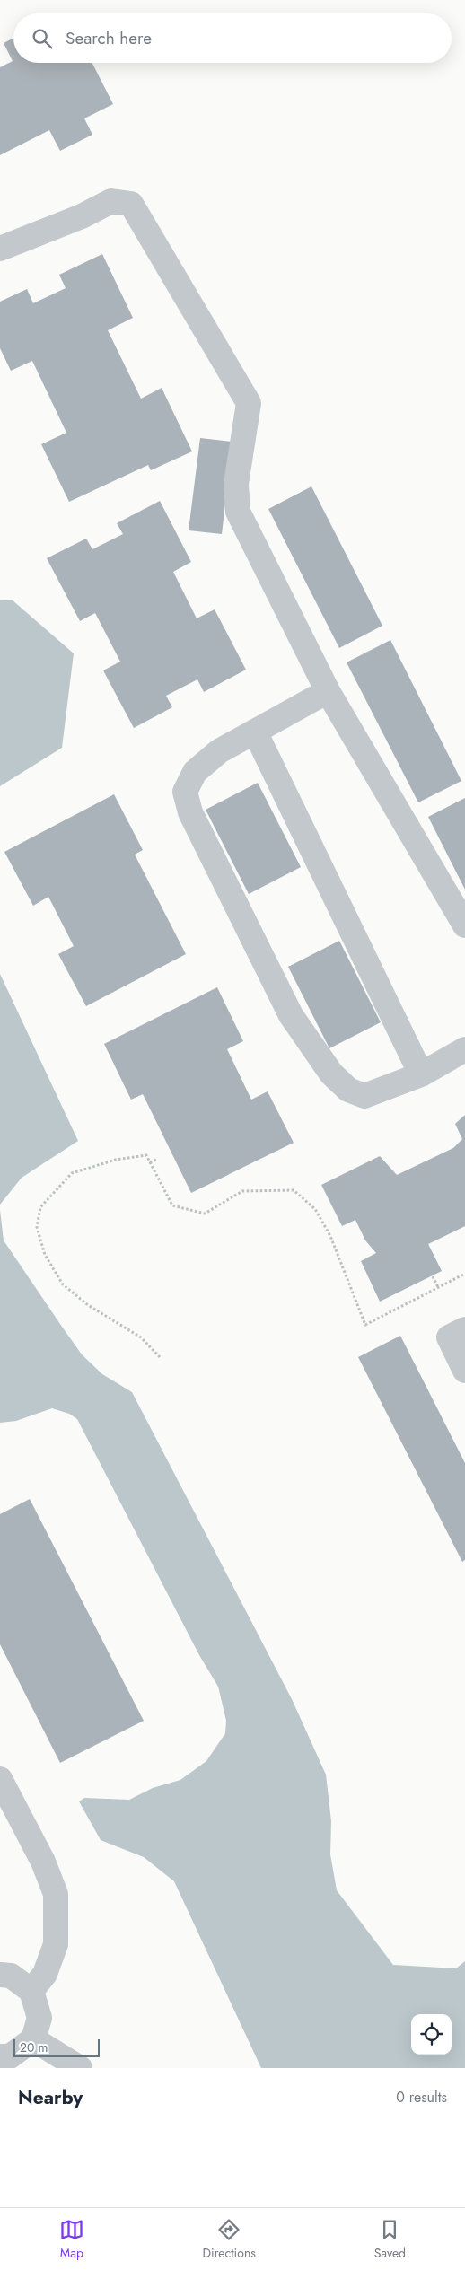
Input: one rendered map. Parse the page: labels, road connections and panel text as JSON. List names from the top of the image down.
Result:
{
  "scale_bar": "20 m",
  "page": {
    "search": "Search here",
    "scale": "20 m",
    "heading": ["Nearby", "0 results"],
    "nav": ["Map", "Directions", "Saved"]
  }
}
